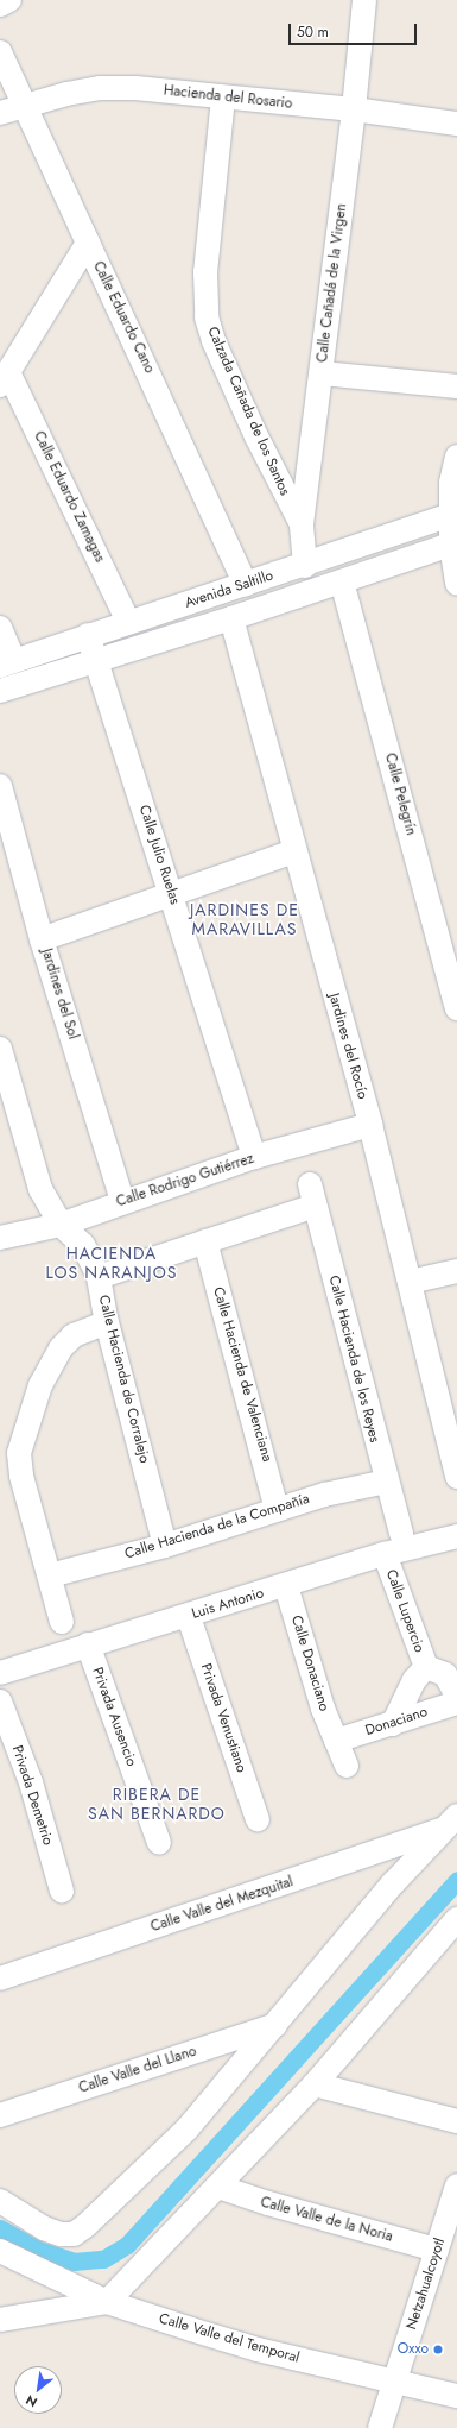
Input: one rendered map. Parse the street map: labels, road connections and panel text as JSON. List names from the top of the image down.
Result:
{
  "streets": {
    "street": [
      "Hacienda del Rosario",
      "Calle Cañadá de la Virgen",
      "Calle Eduardo Cano",
      "Calzada Cañada de los Santos",
      "Calle Eduardo Zamagas",
      "Avenida Saltillo",
      "Calle Pelegrín",
      "Calle Julio Ruelas",
      "Jardines del Sol",
      "Jardines del Rocío",
      "Calle Rodrigo Gutiérrez",
      "Calle Hacienda de los Reyes",
      "Calle Hacienda de Valenciana",
      "Calle Hacienda de Corralejo",
      "Calle Hacienda de la Compañía",
      "Luis Antonio",
      "Calle Lupercio",
      "Calle Donaciano",
      "Privada Ausencio",
      "Privada Venustiano",
      "Donaciano",
      "Privada Demetrio",
      "Calle Valle del Mezquital",
      "Calle Valle del Llano",
      "Calle Valle de la Noria",
      "Netzahualcoyotl",
      "Calle Valle del Temporal"
    ]
  },
  "crossings": [
    ["Hacienda del Rosario", "Calle Cañadá de la Virgen"],
    ["Hacienda del Rosario", "Calle Eduardo Cano"],
    ["Hacienda del Rosario", "Calzada Cañada de los Santos"],
    ["Calle Cañadá de la Virgen", "Calzada Cañada de los Santos"],
    ["Calle Cañadá de la Virgen", "Avenida Saltillo"],
    ["Calle Eduardo Cano", "Avenida Saltillo"],
    ["Calle Eduardo Zamagas", "Avenida Saltillo"],
    ["Avenida Saltillo", "Calle Pelegrín"],
    ["Avenida Saltillo", "Calle Julio Ruelas"],
    ["Avenida Saltillo", "Jardines del Rocío"],
    ["Calle Julio Ruelas", "Calle Rodrigo Gutiérrez"],
    ["Jardines del Sol", "Calle Rodrigo Gutiérrez"],
    ["Jardines del Rocío", "Calle Rodrigo Gutiérrez"],
    ["Calle Rodrigo Gutiérrez", "Calle Hacienda de Corralejo"],
    ["Calle Hacienda de los Reyes", "Calle Hacienda de Valenciana"],
    ["Calle Hacienda de los Reyes", "Calle Hacienda de la Compañía"],
    ["Calle Hacienda de Valenciana", "Calle Hacienda de la Compañía"],
    ["Calle Hacienda de Corralejo", "Calle Hacienda de la Compañía"],
    ["Luis Antonio", "Calle Lupercio"],
    ["Luis Antonio", "Calle Donaciano"],
    ["Luis Antonio", "Privada Ausencio"],
    ["Luis Antonio", "Privada Venustiano"],
    ["Calle Donaciano", "Donaciano"],
    ["Calle Valle de la Noria", "Netzahualcoyotl"],
    ["Netzahualcoyotl", "Calle Valle del Temporal"]
  ],
  "districts": ["JARDINES DE MARAVILLAS", "HACIENDA LOS NARANJOS", "RIBERA DE SAN BERNARDO"],
  "places": ["Oxxo"],
  "scale_bar": "50 m",
  "north": "bottom left"
}
